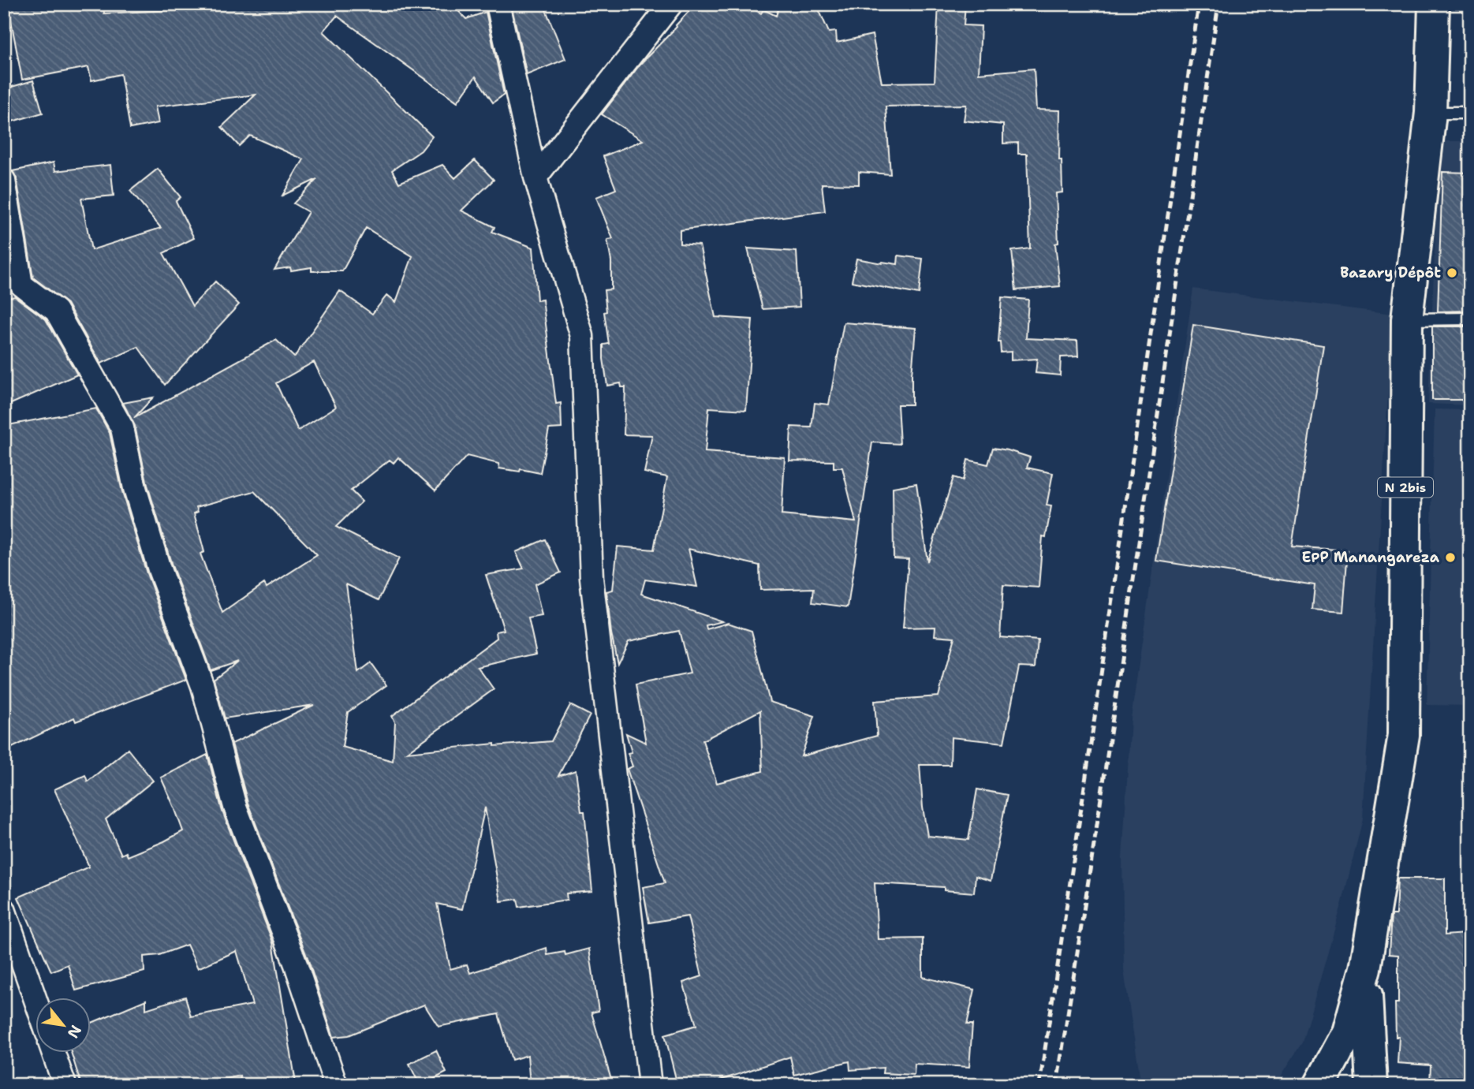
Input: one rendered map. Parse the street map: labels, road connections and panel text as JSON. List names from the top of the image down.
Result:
{
  "streets": {
    "main road": ["N 2bis"]
  },
  "places": ["Bazary Dépôt", "EPP Manangareza"],
  "north": "bottom right"
}
